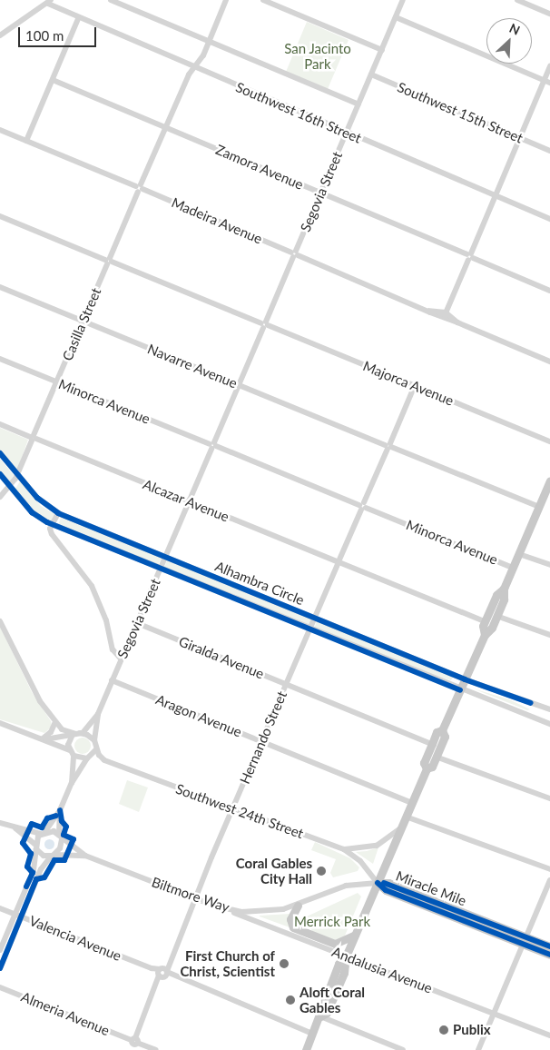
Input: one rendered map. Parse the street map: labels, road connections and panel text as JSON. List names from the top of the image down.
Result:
{
  "streets": {
    "main road": ["Miracle Mile"],
    "street": [
      "Southwest 16th Street",
      "Southwest 15th Street",
      "Zamora Avenue",
      "Segovia Street",
      "Madeira Avenue",
      "Casilla Street",
      "Navarre Avenue",
      "Majorca Avenue",
      "Minorca Avenue",
      "Alcazar Avenue",
      "Alhambra Circle",
      "Giralda Avenue",
      "Aragon Avenue",
      "Hernando Street",
      "Southwest 24th Street",
      "Biltmore Way",
      "Valencia Avenue",
      "Andalusia Avenue",
      "Almeria Avenue"
    ]
  },
  "crossings": [
    ["Southwest 16th Street", "Segovia Street"],
    ["Southwest 16th Street", "Casilla Street"],
    ["Southwest 15th Street", "Segovia Street"],
    ["Zamora Avenue", "Segovia Street"],
    ["Zamora Avenue", "Casilla Street"],
    ["Segovia Street", "Madeira Avenue"],
    ["Segovia Street", "Navarre Avenue"],
    ["Segovia Street", "Majorca Avenue"],
    ["Segovia Street", "Minorca Avenue"],
    ["Segovia Street", "Alcazar Avenue"],
    ["Segovia Street", "Alhambra Circle"],
    ["Segovia Street", "Giralda Avenue"],
    ["Segovia Street", "Aragon Avenue"],
    ["Segovia Street", "Southwest 24th Street"],
    ["Madeira Avenue", "Casilla Street"],
    ["Casilla Street", "Navarre Avenue"],
    ["Casilla Street", "Majorca Avenue"],
    ["Casilla Street", "Minorca Avenue"],
    ["Casilla Street", "Alcazar Avenue"],
    ["Casilla Street", "Alhambra Circle"],
    ["Navarre Avenue", "Hernando Street"],
    ["Majorca Avenue", "Hernando Street"],
    ["Minorca Avenue", "Hernando Street"],
    ["Alcazar Avenue", "Hernando Street"],
    ["Alhambra Circle", "Hernando Street"],
    ["Giralda Avenue", "Hernando Street"],
    ["Aragon Avenue", "Hernando Street"],
    ["Hernando Street", "Southwest 24th Street"],
    ["Hernando Street", "Biltmore Way"],
    ["Hernando Street", "Valencia Avenue"],
    ["Southwest 24th Street", "Miracle Mile"],
    ["Southwest 24th Street", "Biltmore Way"],
    ["Miracle Mile", "Biltmore Way"],
    ["Biltmore Way", "Andalusia Avenue"]
  ],
  "parks": ["San Jacinto Park", "Merrick Park"],
  "places": [
    "Coral Gables City Hall",
    "First Church of Christ, Scientist",
    "Aloft Coral Gables",
    "Publix"
  ],
  "scale_bar": "100 m",
  "north": "top right"
}
